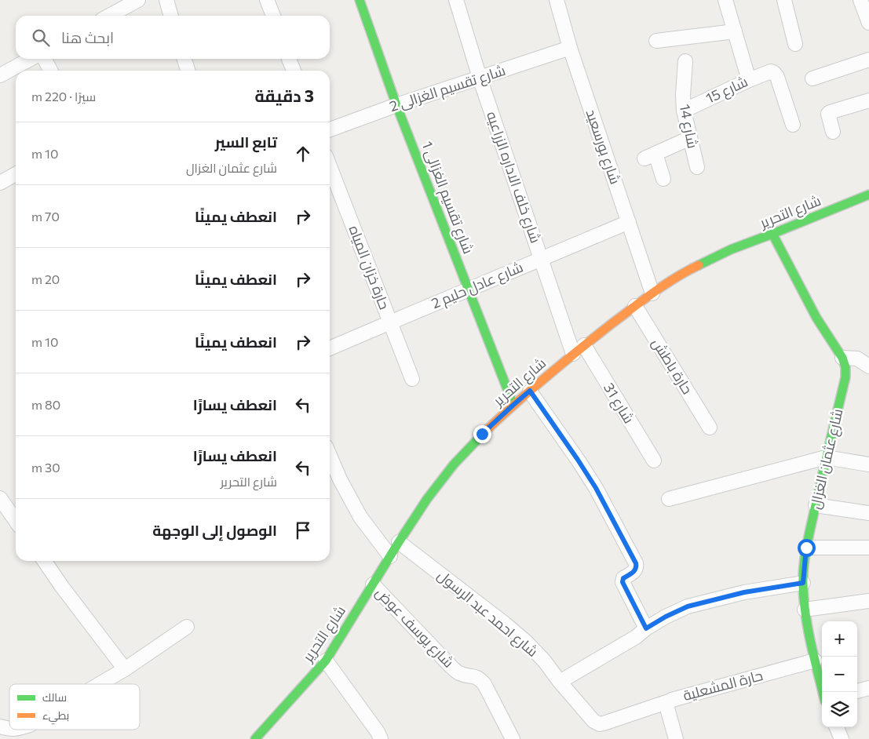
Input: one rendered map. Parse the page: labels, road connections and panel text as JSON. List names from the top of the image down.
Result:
{
  "streets": {
    "street": [
      "شارع تقسيم الغزالى 2",
      "شارع 15",
      "شارع 14",
      "شارع بورسعيد",
      "شارع خلف الاداره الزراعيه",
      "شارع تقسيم الغزالى 1",
      "شارع التحرير",
      "حارة خزان المياه",
      "شارع عادل حليم 2",
      "حارة باطش",
      "شارع 31",
      "شارع عثمان الغزال",
      "شارع احمد عبد الرسول",
      "شارع يوسف عوض",
      "حارة المشعلية"
    ]
  },
  "crossings": [
    ["شارع تقسيم الغزالى 2", "شارع بورسعيد"],
    ["شارع تقسيم الغزالى 2", "شارع خلف الاداره الزراعيه"],
    ["شارع تقسيم الغزالى 2", "شارع تقسيم الغزالى 1"],
    ["شارع 15", "شارع 14"],
    ["شارع بورسعيد", "شارع التحرير"],
    ["شارع بورسعيد", "شارع عادل حليم 2"],
    ["شارع خلف الاداره الزراعيه", "شارع التحرير"],
    ["شارع خلف الاداره الزراعيه", "شارع عادل حليم 2"],
    ["شارع تقسيم الغزالى 1", "شارع التحرير"],
    ["شارع تقسيم الغزالى 1", "شارع عادل حليم 2"],
    ["شارع التحرير", "حارة باطش"],
    ["شارع التحرير", "شارع 31"],
    ["شارع التحرير", "شارع عثمان الغزال"],
    ["شارع التحرير", "شارع احمد عبد الرسول"],
    ["شارع التحرير", "شارع يوسف عوض"],
    ["حارة خزان المياه", "شارع عادل حليم 2"],
    ["شارع عثمان الغزال", "حارة المشعلية"],
    ["شارع احمد عبد الرسول", "حارة المشعلية"]
  ],
  "legend": ["سالك", "بطيء"],
  "page": {
    "search": "ابحث هنا",
    "heading": ["3 دقيقة", "سيرًا · 220 m"],
    "list": [
      ["تابع السير", "شارع عثمان الغزال", "10 m"],
      ["انعطف يمينًا", "70 m"],
      ["انعطف يمينًا", "20 m"],
      ["انعطف يمينًا", "10 m"],
      ["انعطف يسارًا", "80 m"],
      ["انعطف يسارًا", "شارع التحرير", "30 m"],
      "الوصول إلى الوجهة"
    ],
    "map_buttons": ["+", "−"]
  }
}
